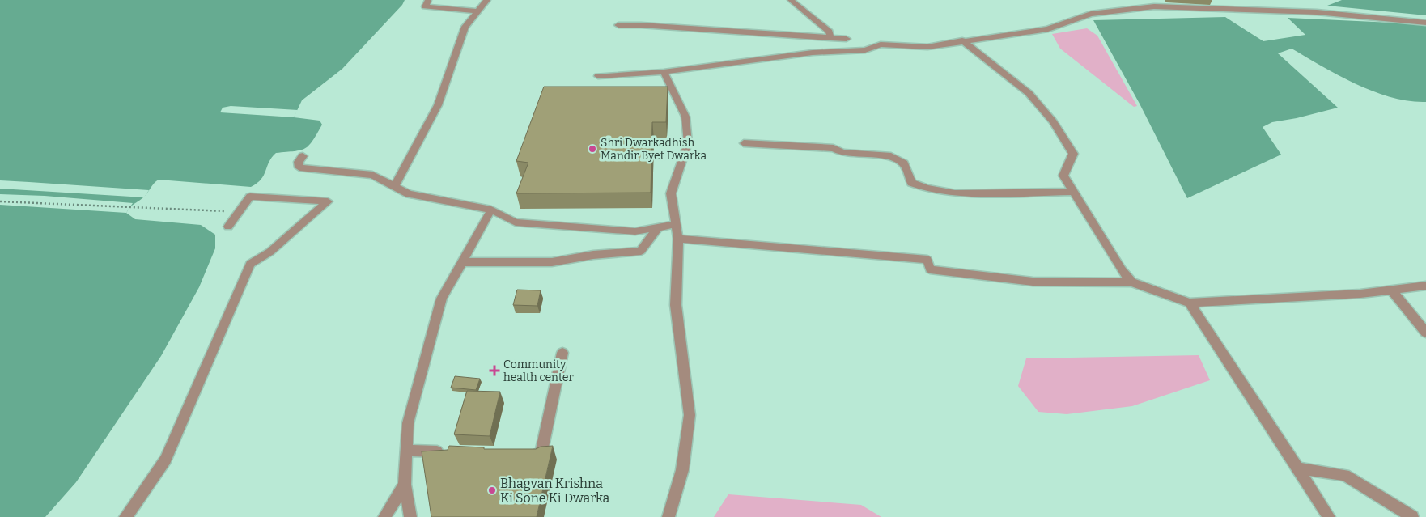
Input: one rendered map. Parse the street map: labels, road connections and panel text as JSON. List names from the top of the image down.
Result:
{
  "places": {
    "other": ["Shri Dwarkadhish Mandir Byet Dwarka", "Bhagvan Krishna Ki Sone Ki Dwarka"],
    "health": ["Community health center"]
  }
}
